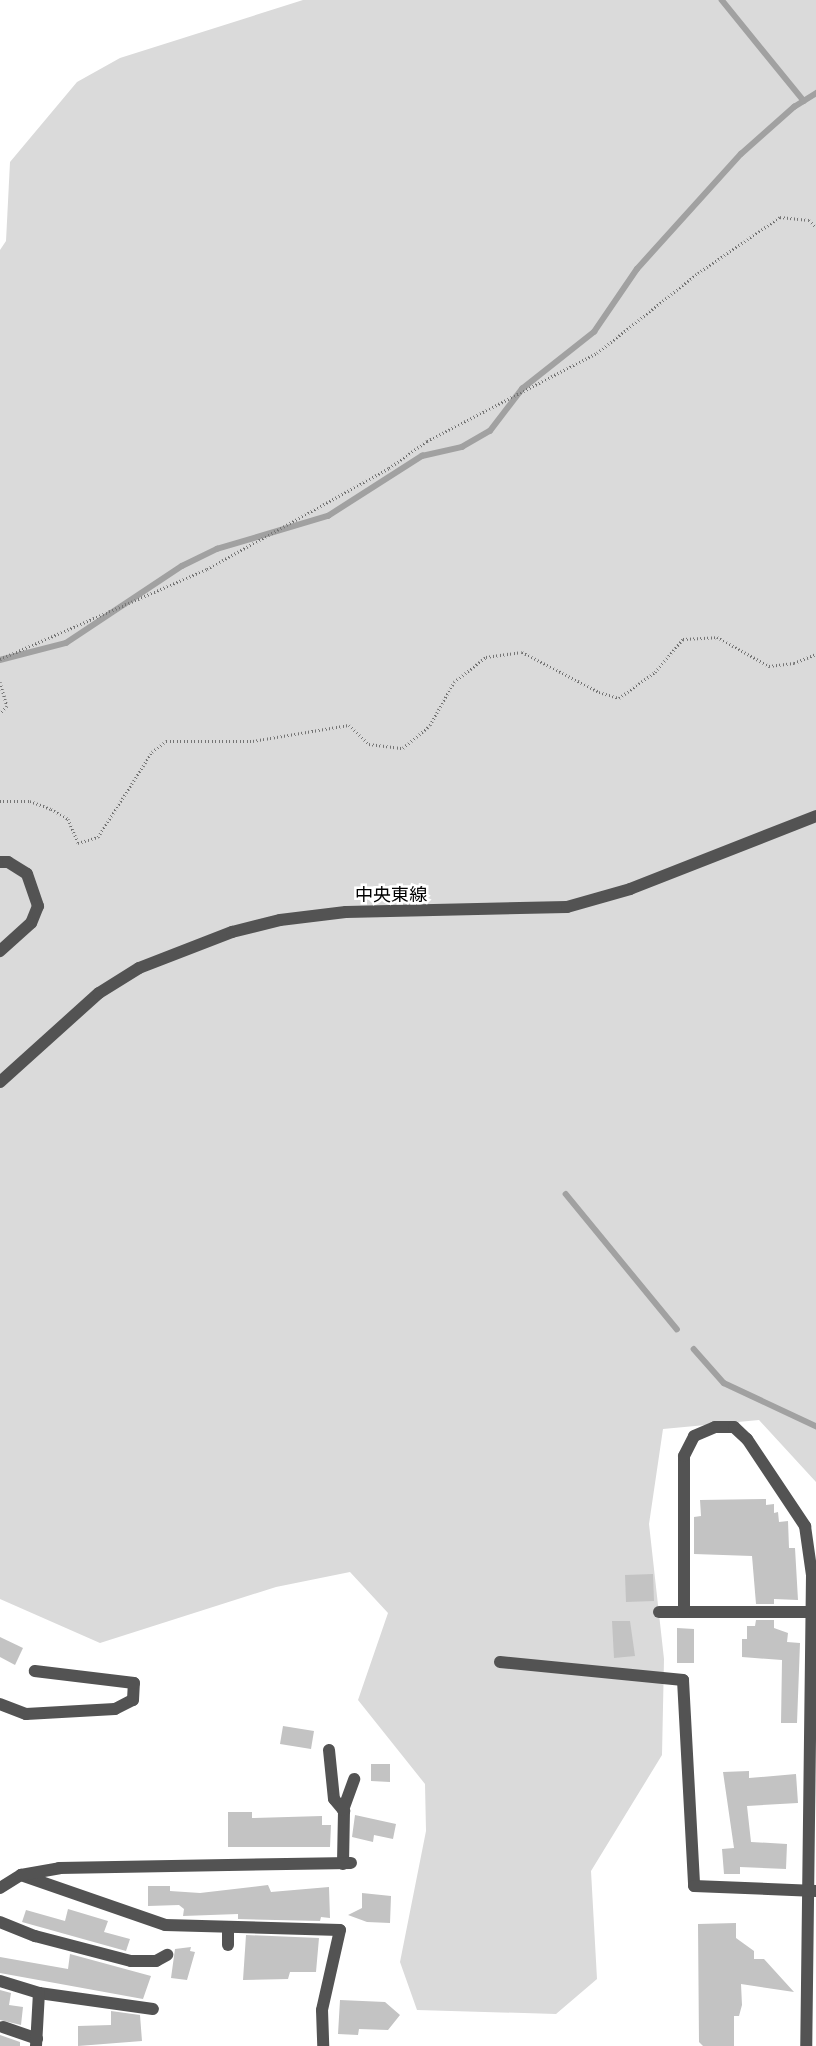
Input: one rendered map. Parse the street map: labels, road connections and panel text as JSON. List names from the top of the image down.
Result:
{
  "streets": {
    "street": ["中央東線"]
  }
}
